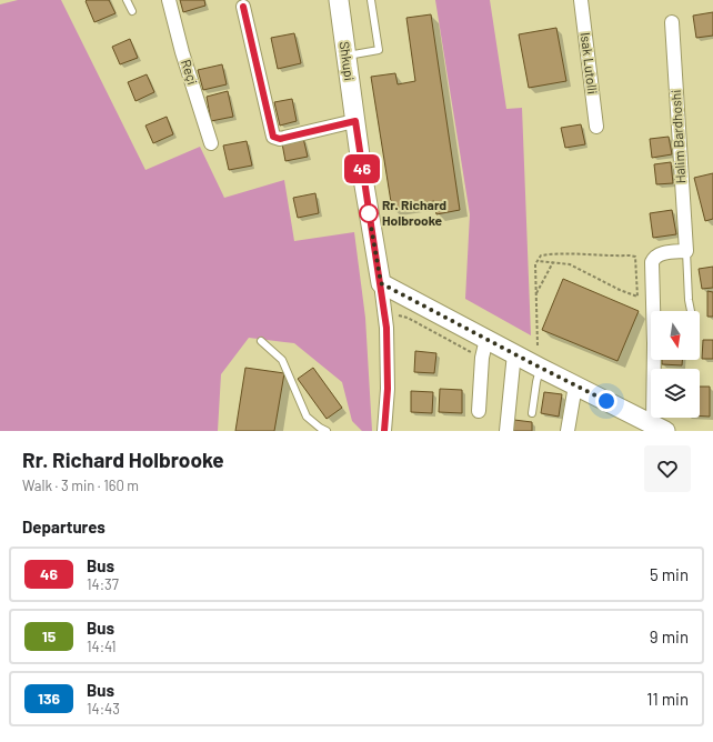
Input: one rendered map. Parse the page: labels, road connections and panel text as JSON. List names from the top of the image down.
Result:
{
  "streets": {
    "street": [
      "Shkupi",
      "Isak Lutolli",
      "Reçi",
      "Halim Bardhoshi"
    ]
  },
  "places": ["Rr. Richard Holbrooke"],
  "lines": ["bus line 46"],
  "north": "bottom",
  "page": {
    "on_map": "46",
    "heading": [
      ["Rr. Richard Holbrooke", "Walk · 3 min · 160 m"],
      "Departures"
    ],
    "list": [
      {
        "mark": "46",
        "name": "Bus",
        "note": "14:37",
        "value": "5 min"
      },
      {
        "mark": "15",
        "name": "Bus",
        "note": "14:41",
        "value": "9 min"
      },
      {
        "mark": "136",
        "name": "Bus",
        "note": "14:43",
        "value": "11 min"
      }
    ]
  }
}
